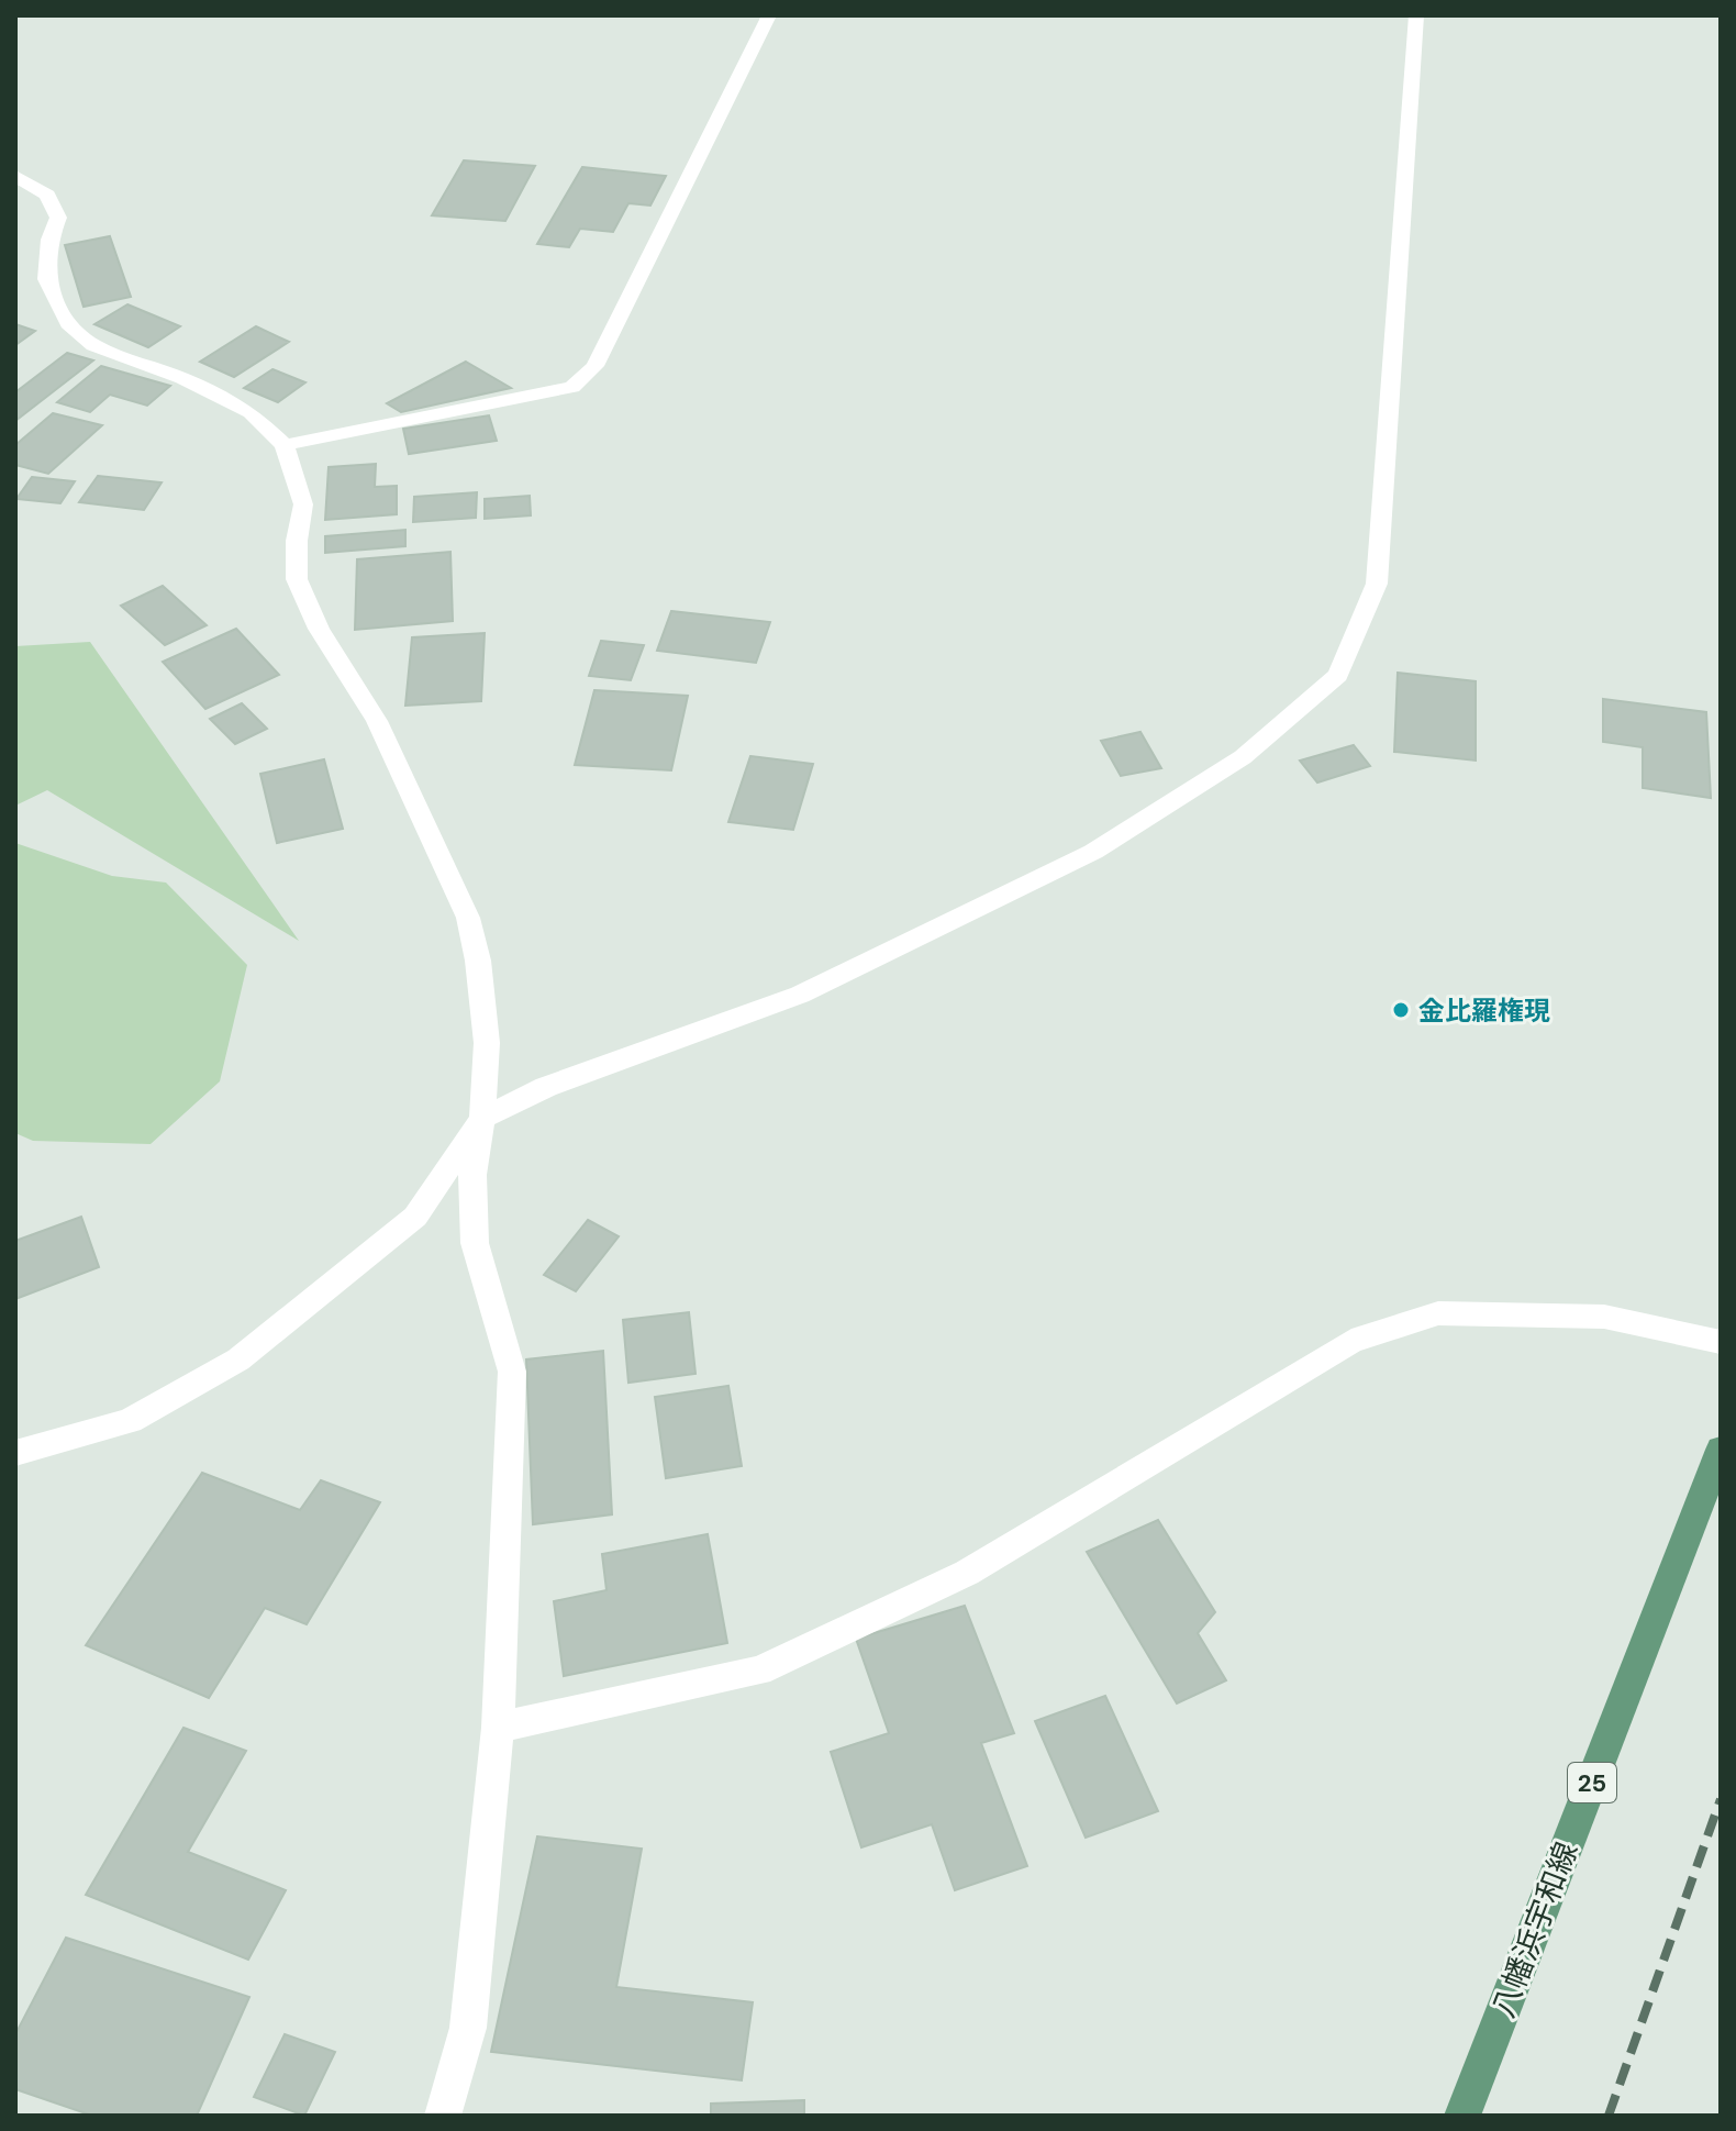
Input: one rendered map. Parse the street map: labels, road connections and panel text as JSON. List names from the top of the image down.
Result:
{
  "streets": {
    "main road": ["25", "八幡浜宇和線"]
  },
  "places": ["金比羅権現"]
}
